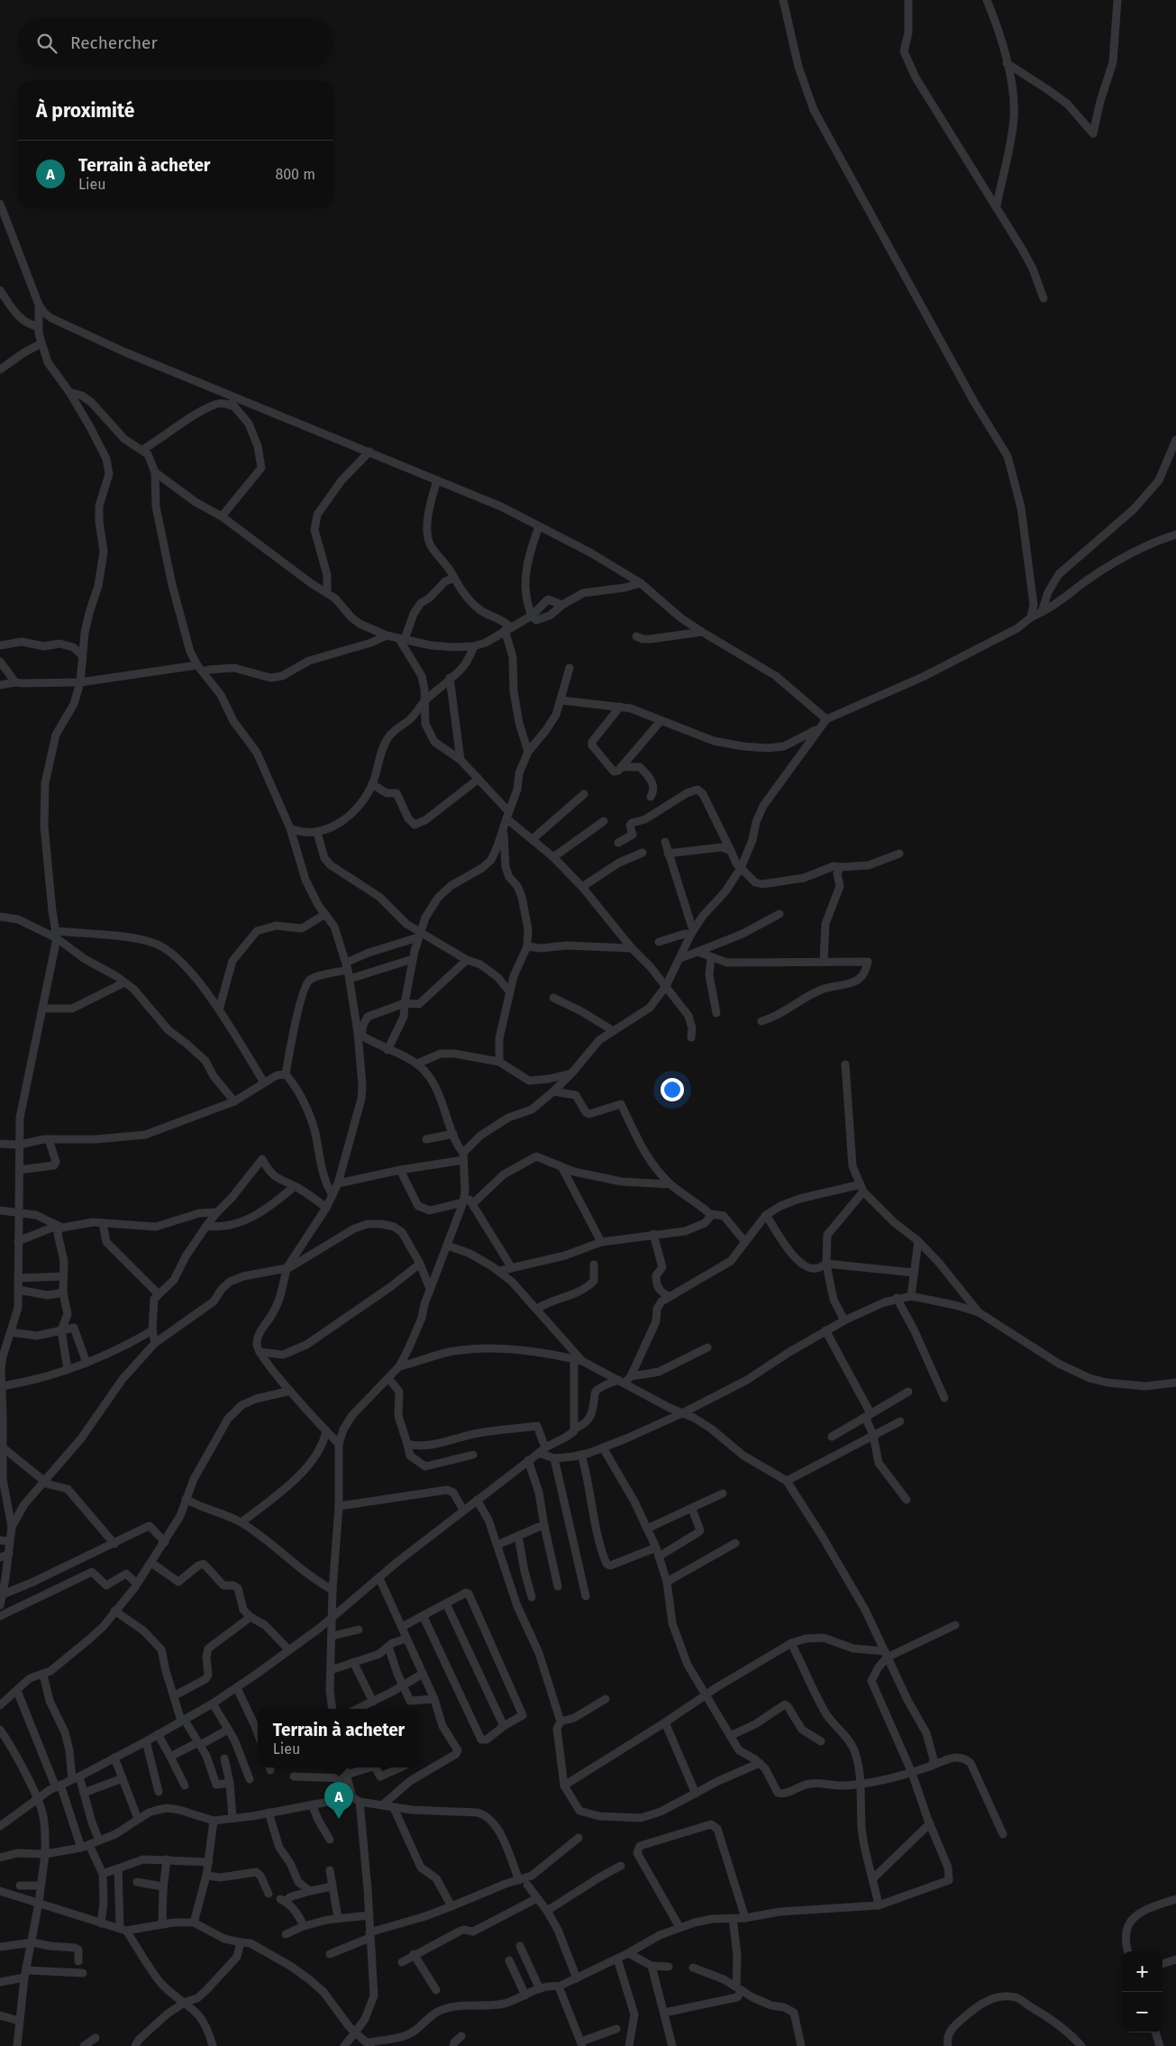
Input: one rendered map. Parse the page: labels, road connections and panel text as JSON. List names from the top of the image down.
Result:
{
  "page": {
    "search": "Rechercher",
    "heading": "À proximité",
    "list": [
      {
        "mark": "A",
        "name": "Terrain à acheter",
        "note": "Lieu",
        "value": "800 m"
      }
    ],
    "popup": ["Terrain à acheter", "Lieu"],
    "pins": "A",
    "map_buttons": ["+", "−"]
  }
}
